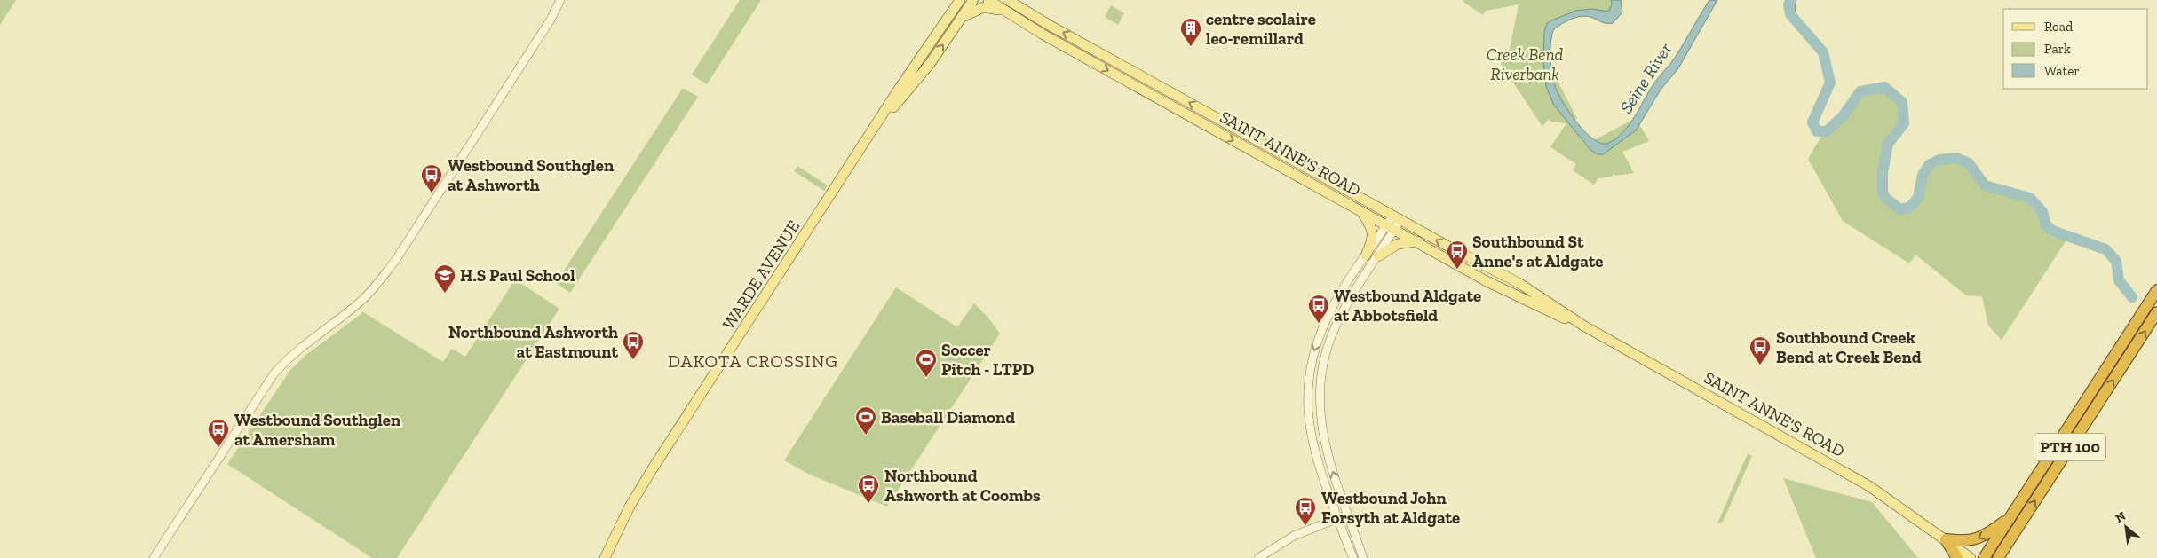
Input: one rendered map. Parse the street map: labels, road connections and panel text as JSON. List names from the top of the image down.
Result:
{
  "streets": {
    "highway": ["PTH 100"],
    "main road": ["SAINT ANNE'S ROAD", "WARDE AVENUE"]
  },
  "districts": ["DAKOTA CROSSING"],
  "water": ["Seine River"],
  "parks": ["Creek Bend Riverbank"],
  "places": {
    "building": ["centre scolaire leo-remillard"],
    "bus stop": [
      "Westbound Southglen at Ashworth",
      "Southbound St Anne's at Aldgate",
      "Westbound Aldgate at Abbotsfield",
      "Northbound Ashworth at Eastmount",
      "Southbound Creek Bend at Creek Bend",
      "Westbound Southglen at Amersham",
      "Northbound Ashworth at Coombs",
      "Westbound John Forsyth at Aldgate"
    ],
    "school or university": ["H.S Paul School"],
    "sports": ["Soccer Pitch - LTPD", "Baseball Diamond"]
  },
  "legend": ["Road", "Park", "Water"],
  "north": "top left"
}
